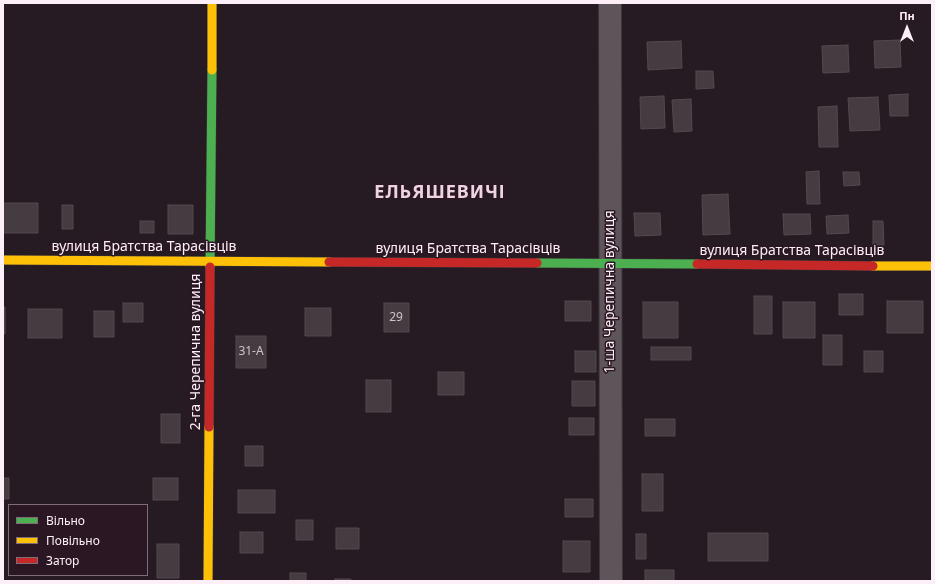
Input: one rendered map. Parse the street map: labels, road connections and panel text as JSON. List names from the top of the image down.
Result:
{
  "streets": {
    "street": ["вулиця Братства Тарасівців", "1-ша Черепична вулиця", "2-га Черепична вулиця"]
  },
  "crossings": [
    ["вулиця Братства Тарасівців", "1-ша Черепична вулиця"],
    ["вулиця Братства Тарасівців", "2-га Черепична вулиця"]
  ],
  "districts": ["ЕЛЬЯШЕВИЧІ"],
  "house_numbers": ["29", "31-А"],
  "legend": ["Вільно", "Повільно", "Затор"],
  "north": "top"
}
